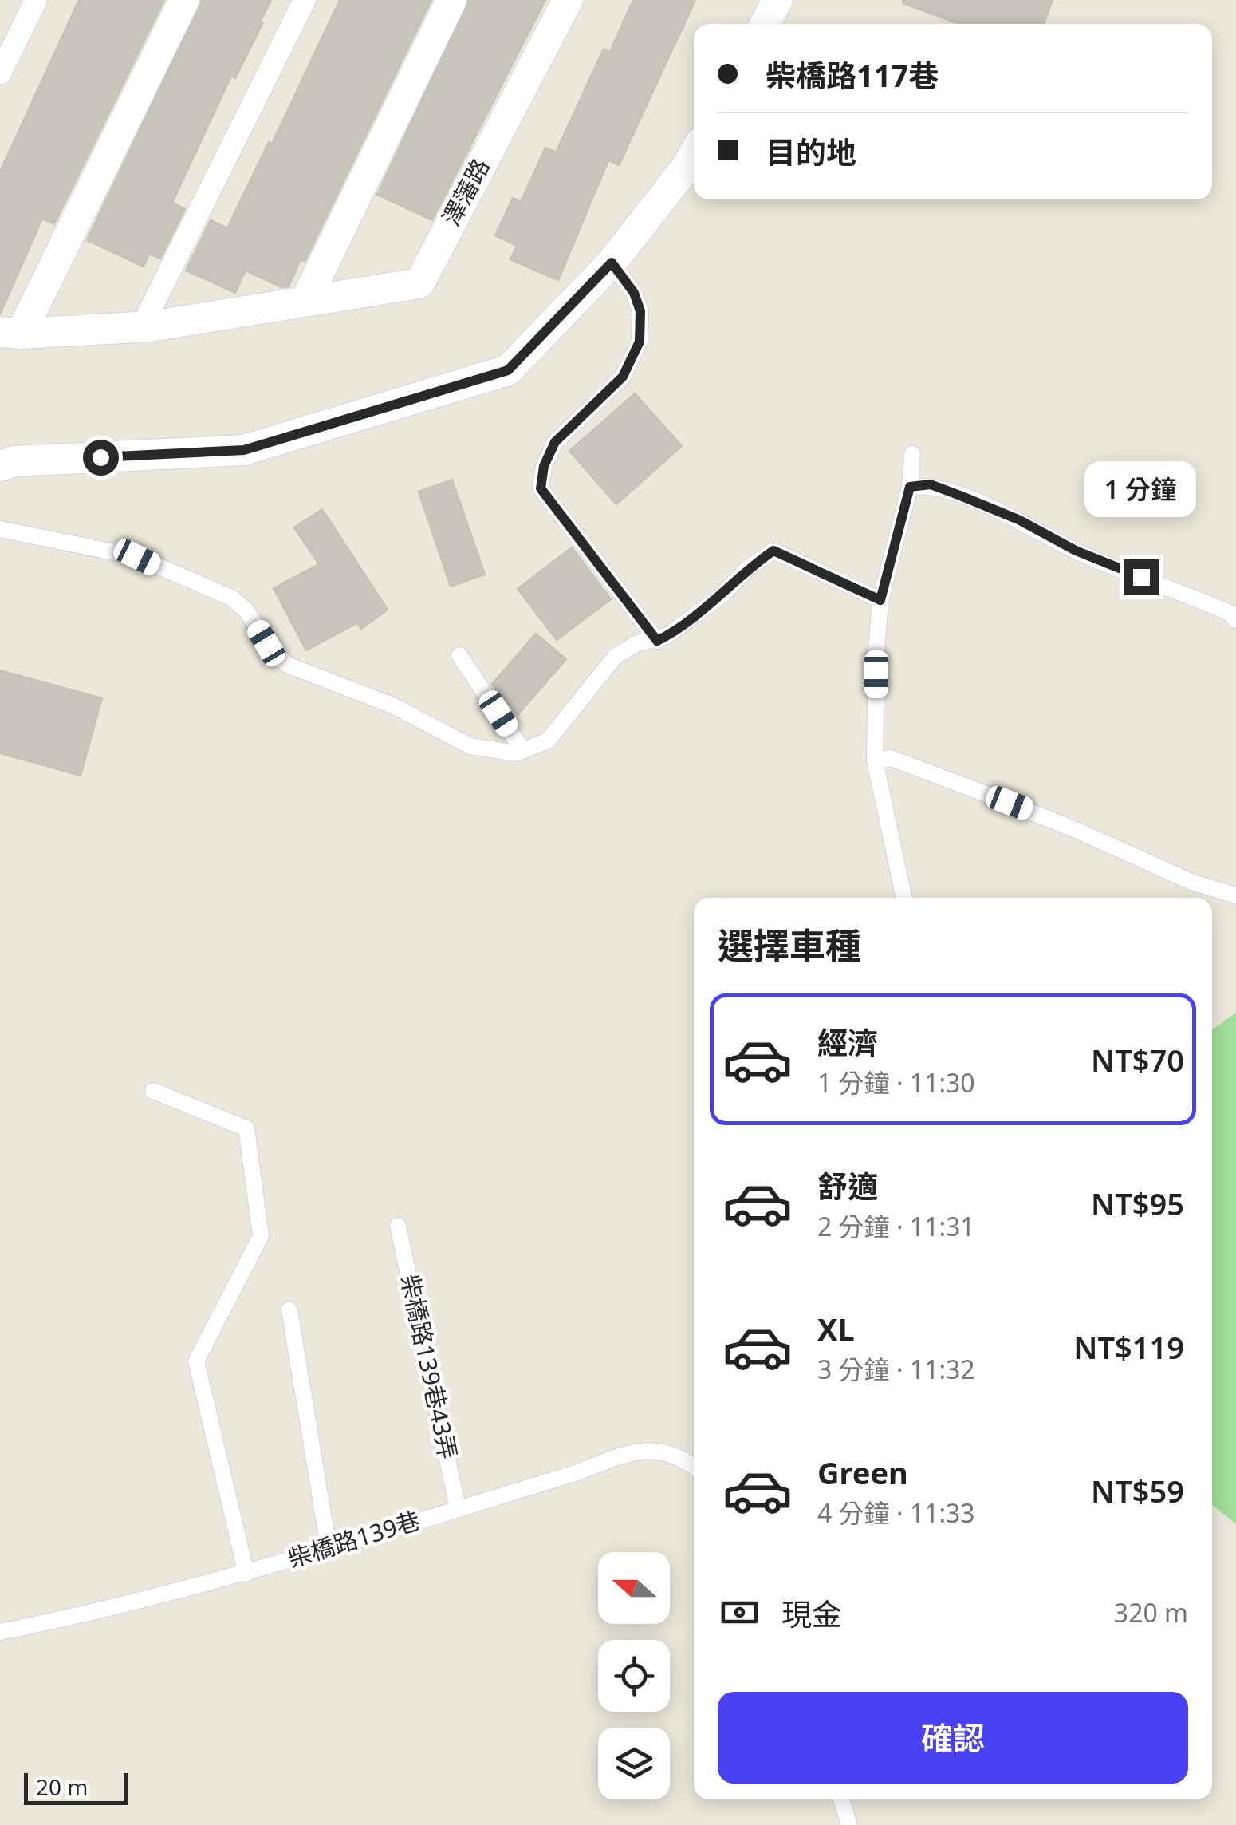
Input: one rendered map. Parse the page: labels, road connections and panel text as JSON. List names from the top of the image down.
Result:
{
  "streets": {
    "street": ["澤藩路"],
    "lane": ["柴橋路139巷43弄", "柴橋路139巷"]
  },
  "crossings": [
    ["柴橋路139巷43弄", "柴橋路139巷"]
  ],
  "scale_bar": "20 m",
  "north": "left",
  "page": {
    "banner": ["柴橋路117巷", "目的地"],
    "bubble": "1 分鐘",
    "heading": "選擇車種",
    "list": [
      {
        "name": "經濟",
        "note": "1 分鐘 · 11:30",
        "value": "NT$70"
      },
      {
        "name": "舒適",
        "note": "2 分鐘 · 11:31",
        "value": "NT$95"
      },
      {
        "name": "XL",
        "note": "3 分鐘 · 11:32",
        "value": "NT$119"
      },
      {
        "name": "Green",
        "note": "4 分鐘 · 11:33",
        "value": "NT$59"
      }
    ],
    "pay": ["現金", "320 m"],
    "buttons": "確認",
    "scale": "20 m"
  }
}
